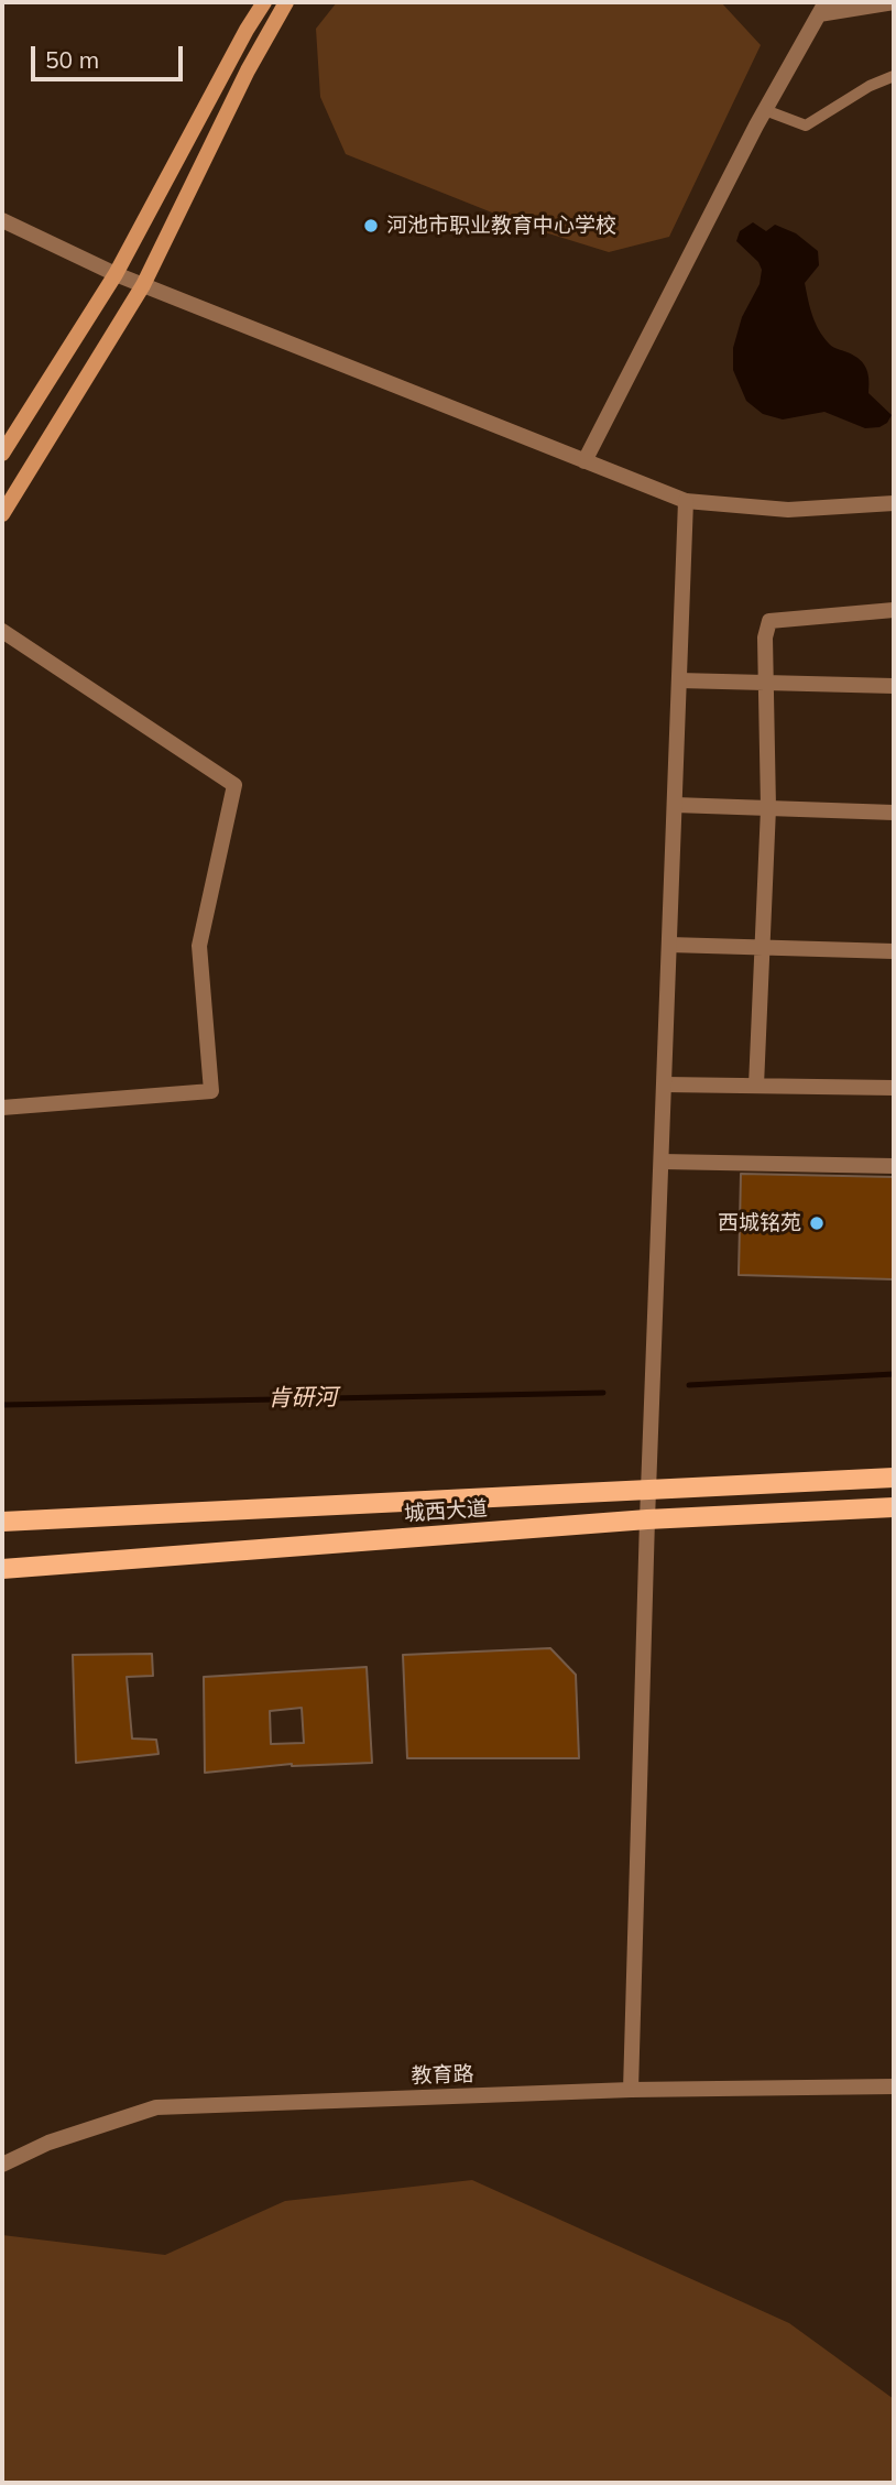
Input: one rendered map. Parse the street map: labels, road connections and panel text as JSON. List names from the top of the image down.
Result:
{
  "streets": {
    "main road": ["城西大道"],
    "street": ["教育路"]
  },
  "water": ["肯研河"],
  "places": ["河池市职业教育中心学校", "西城铭苑"],
  "scale_bar": "50 m"
}
